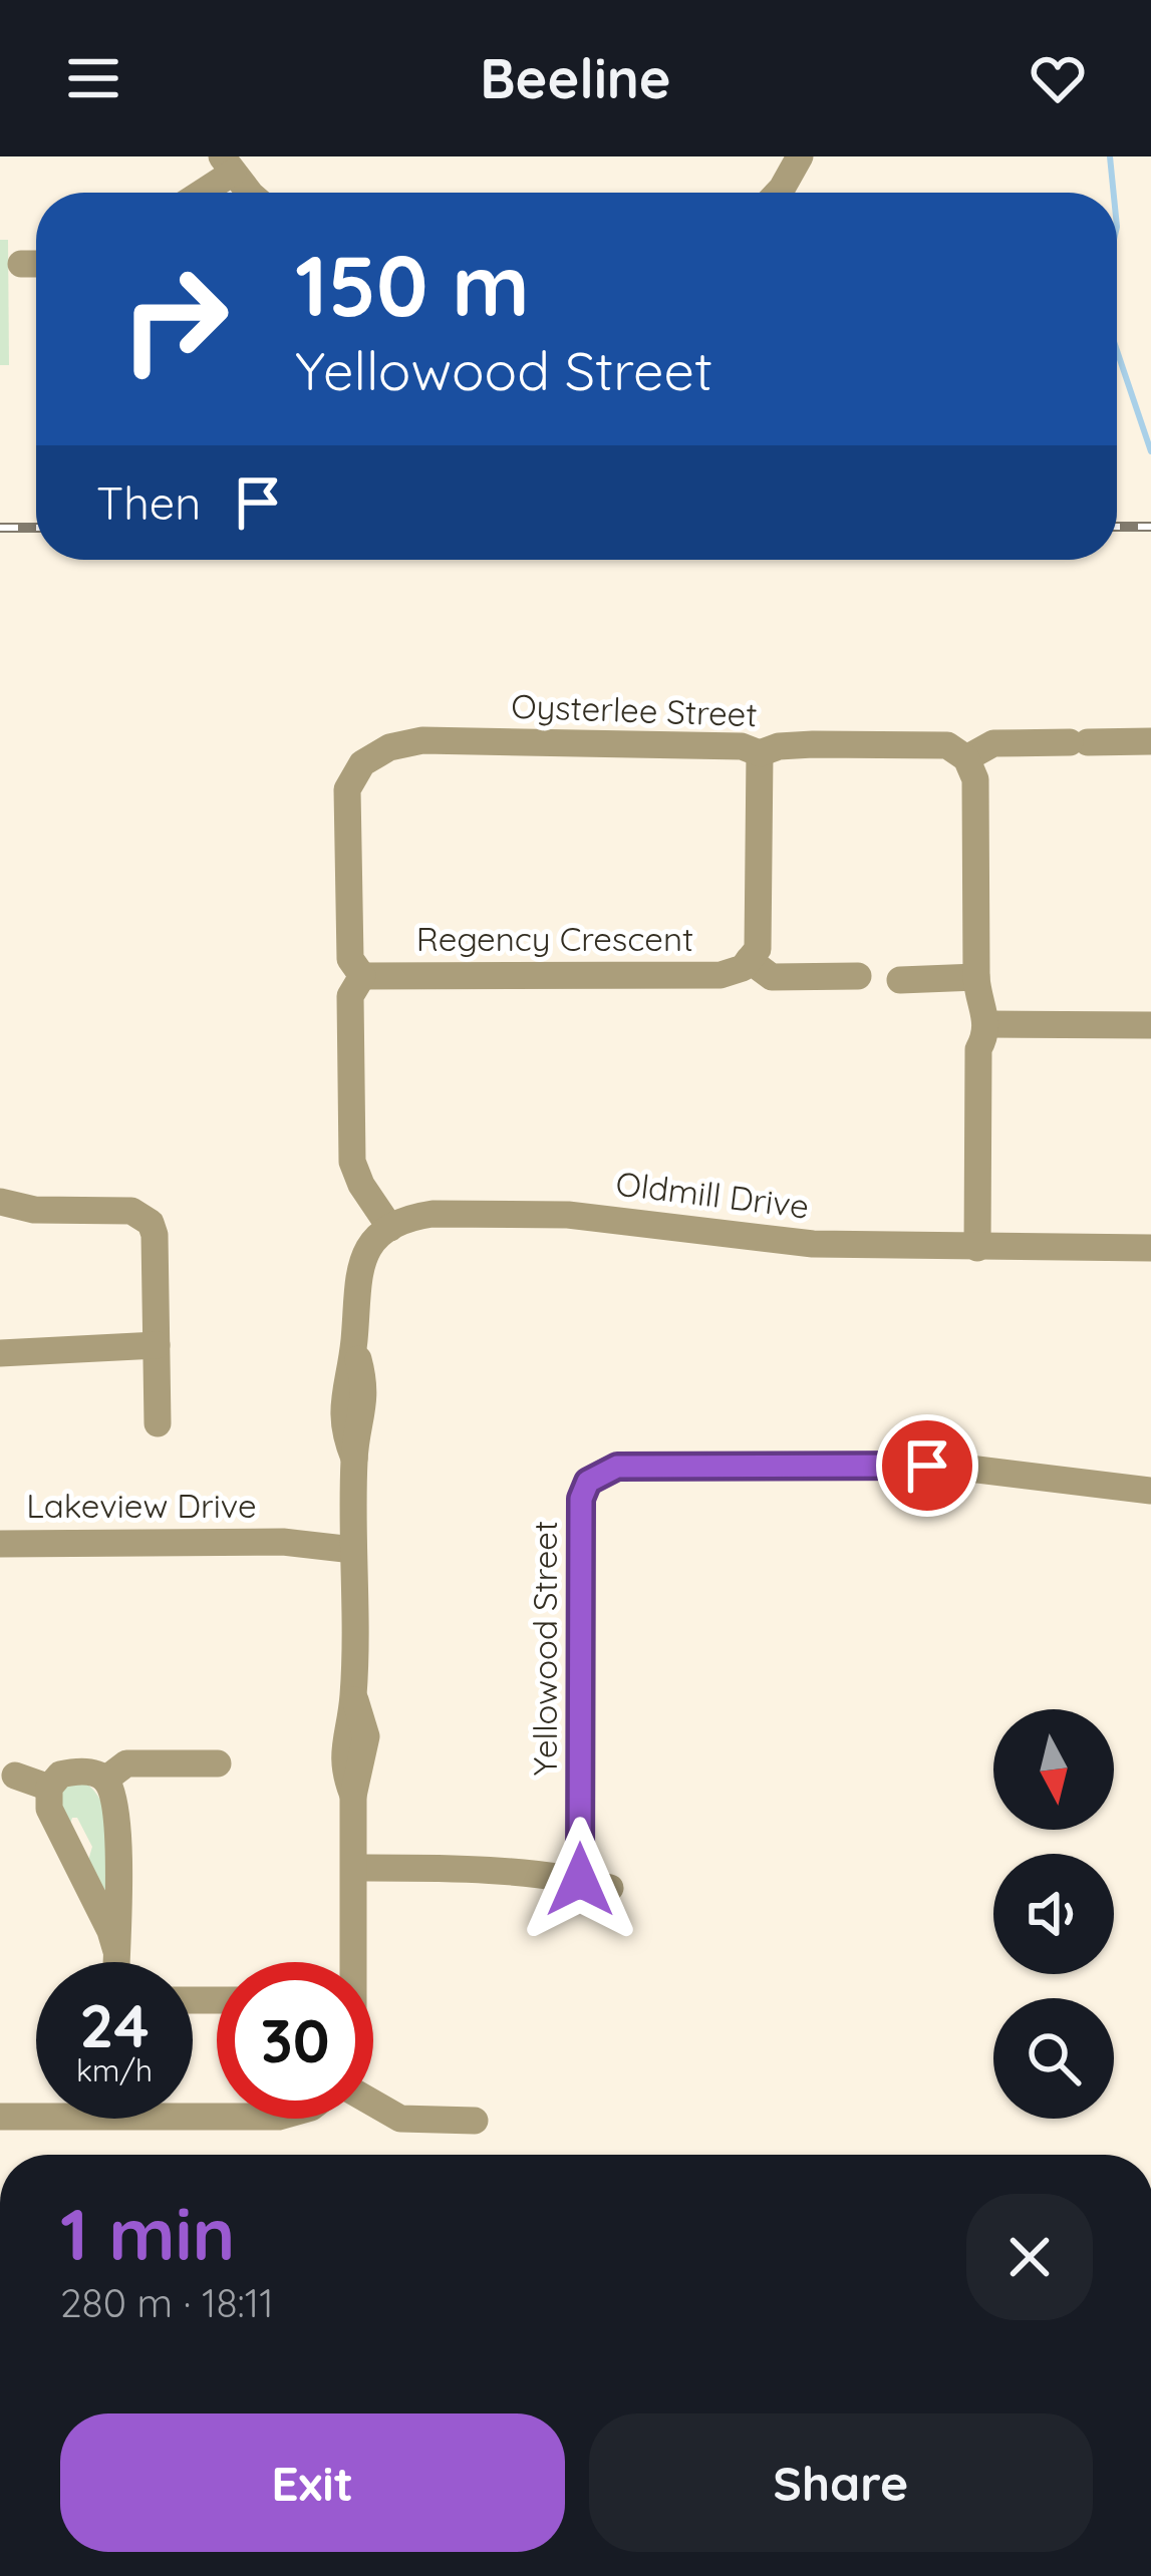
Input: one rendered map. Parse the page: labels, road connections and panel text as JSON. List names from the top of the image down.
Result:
{
  "streets": {
    "street": [
      "Oysterlee Street",
      "Regency Crescent",
      "Oldmill Drive",
      "Lakeview Drive",
      "Yellowood Street"
    ]
  },
  "crossings": [
    ["Oysterlee Street", "Regency Crescent"],
    ["Oysterlee Street", "Oldmill Drive"]
  ],
  "north": "bottom",
  "page": {
    "header": "Beeline",
    "turn": ["150 m", "Yellowood Street"],
    "then": "Then",
    "speed": "24 km/h",
    "limit": "30",
    "heading": ["1 min", "280 m · 18:11"],
    "buttons": ["Exit", "Share"]
  }
}
